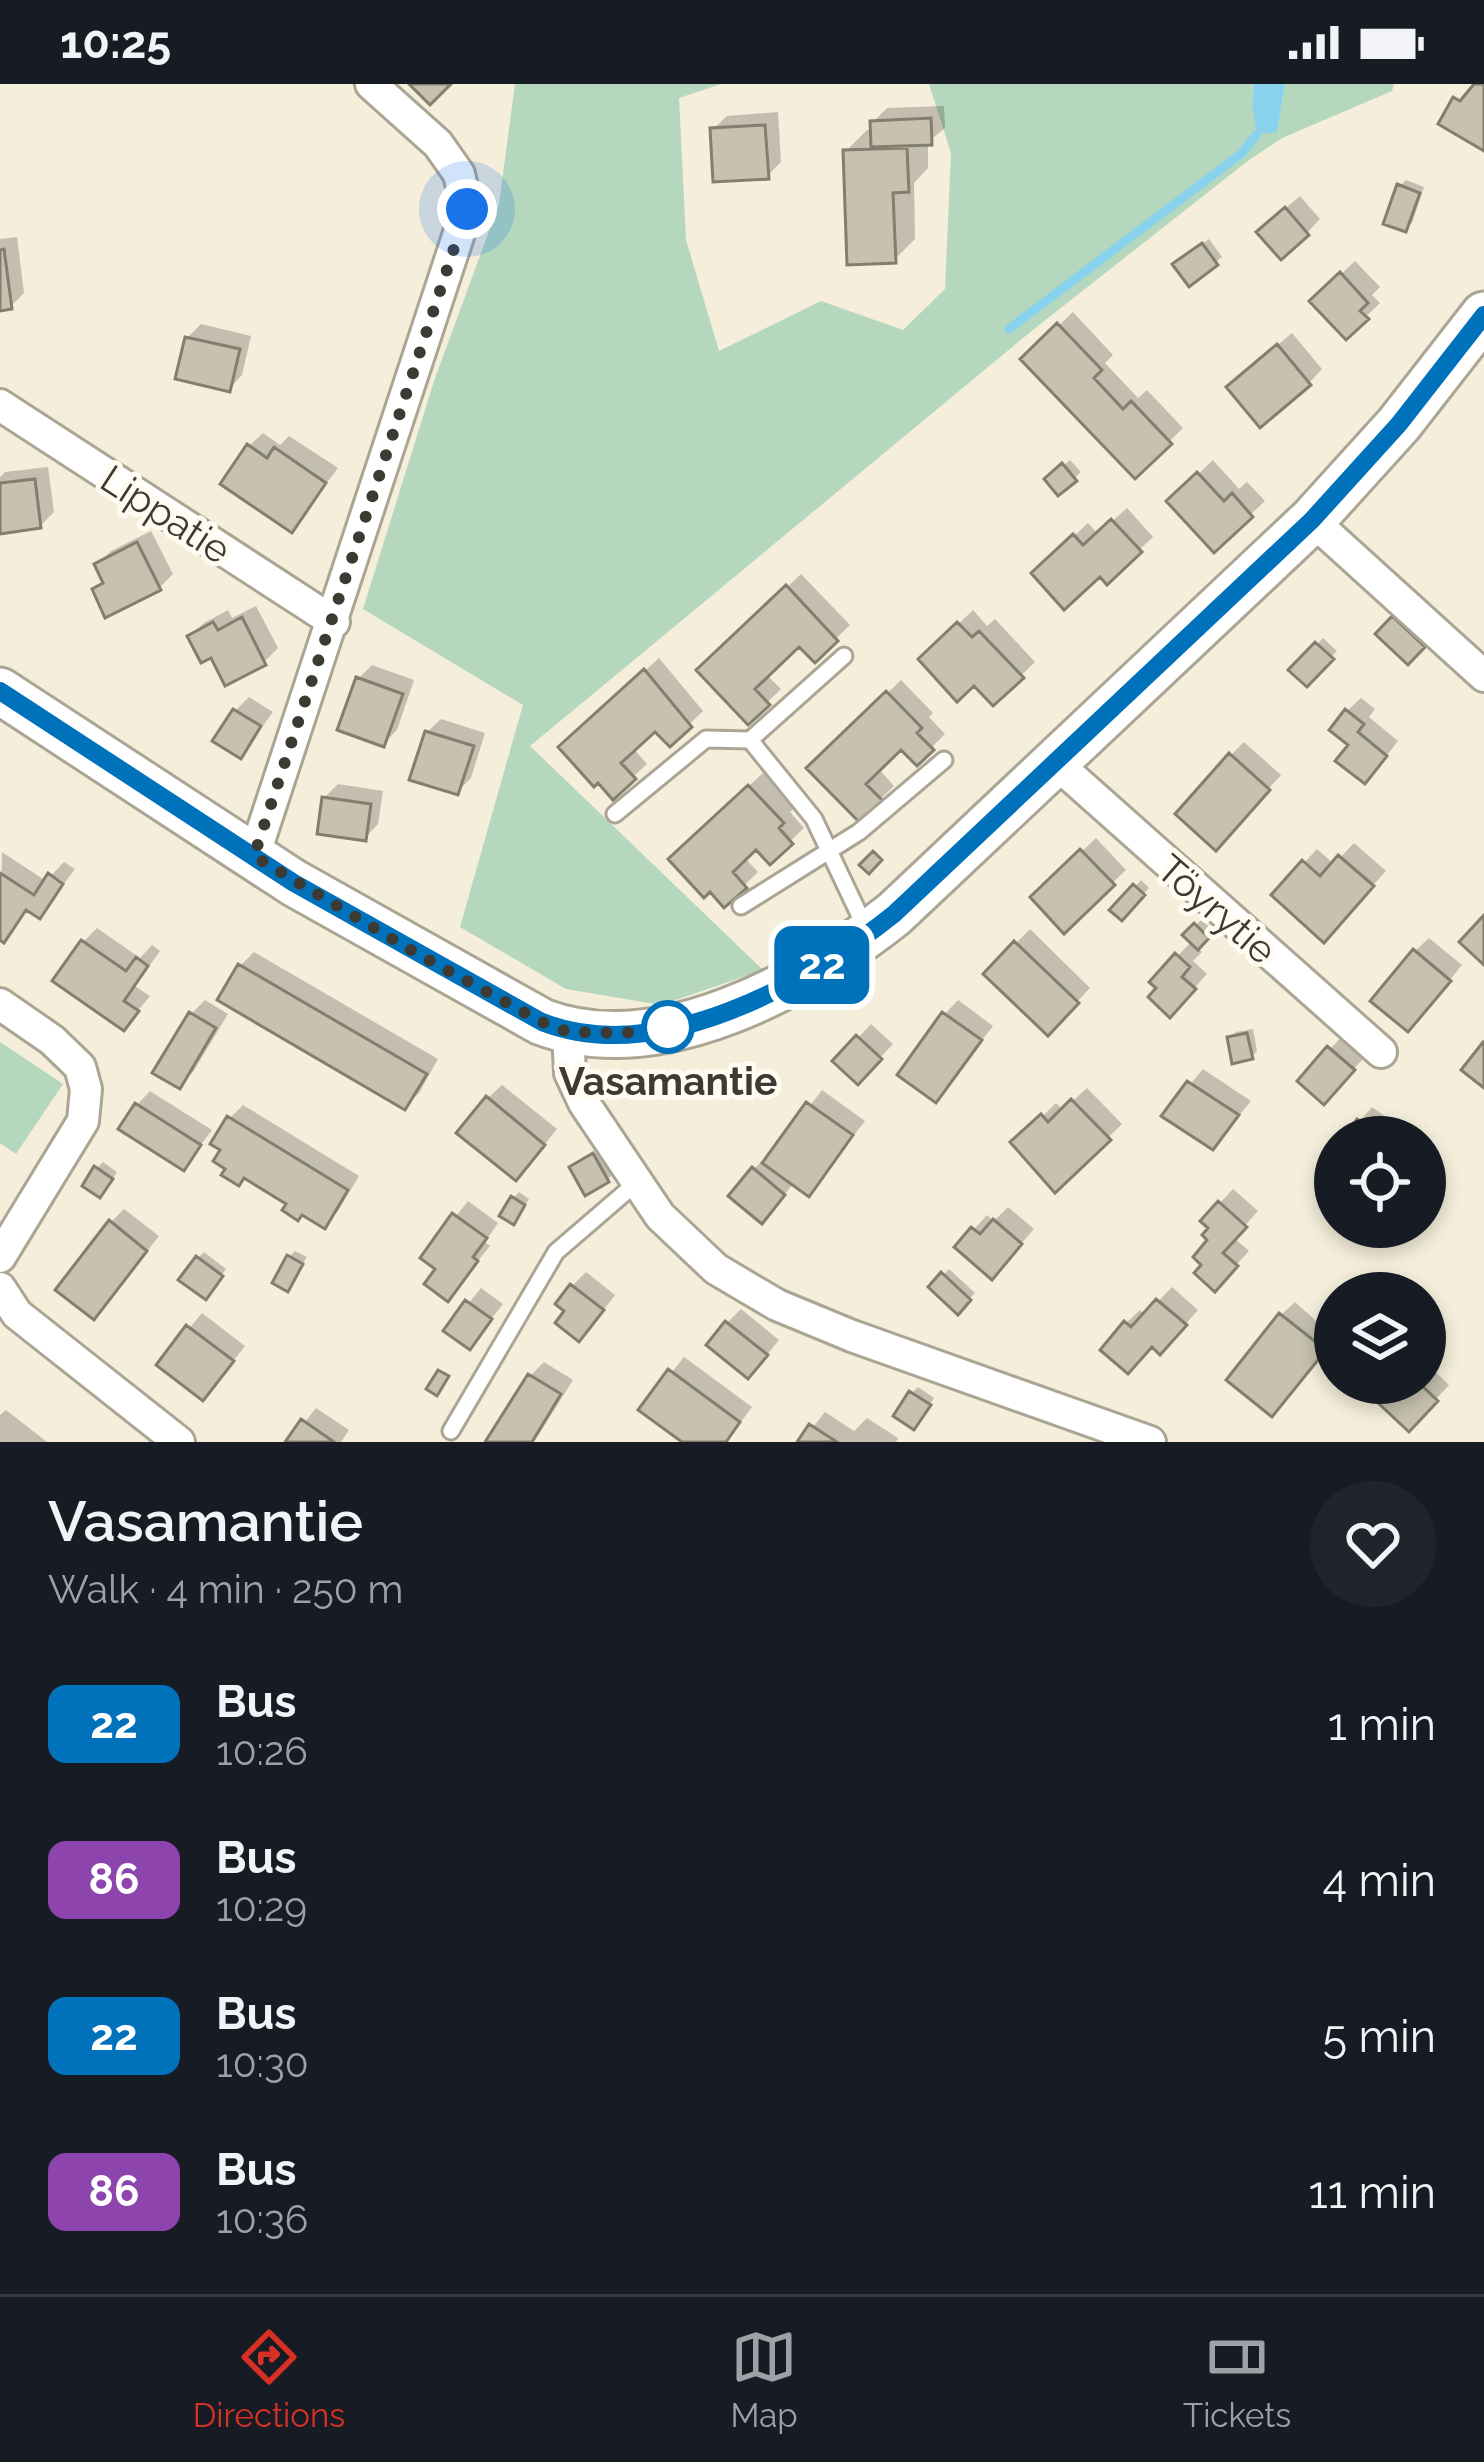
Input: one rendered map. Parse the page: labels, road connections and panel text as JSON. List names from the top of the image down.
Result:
{
  "streets": {
    "street": ["Lippatie", "Töyrytie"]
  },
  "places": ["Vasamantie"],
  "lines": ["bus line 22"],
  "page": {
    "status": "10:25",
    "on_map": "22",
    "heading": ["Vasamantie", "Walk · 4 min · 250 m"],
    "list": [
      {
        "mark": "22",
        "name": "Bus",
        "note": "10:26",
        "value": "1 min"
      },
      {
        "mark": "86",
        "name": "Bus",
        "note": "10:29",
        "value": "4 min"
      },
      {
        "mark": "22",
        "name": "Bus",
        "note": "10:30",
        "value": "5 min"
      },
      {
        "mark": "86",
        "name": "Bus",
        "note": "10:36",
        "value": "11 min"
      }
    ],
    "tabs": ["Directions", "Map", "Tickets"]
  }
}
